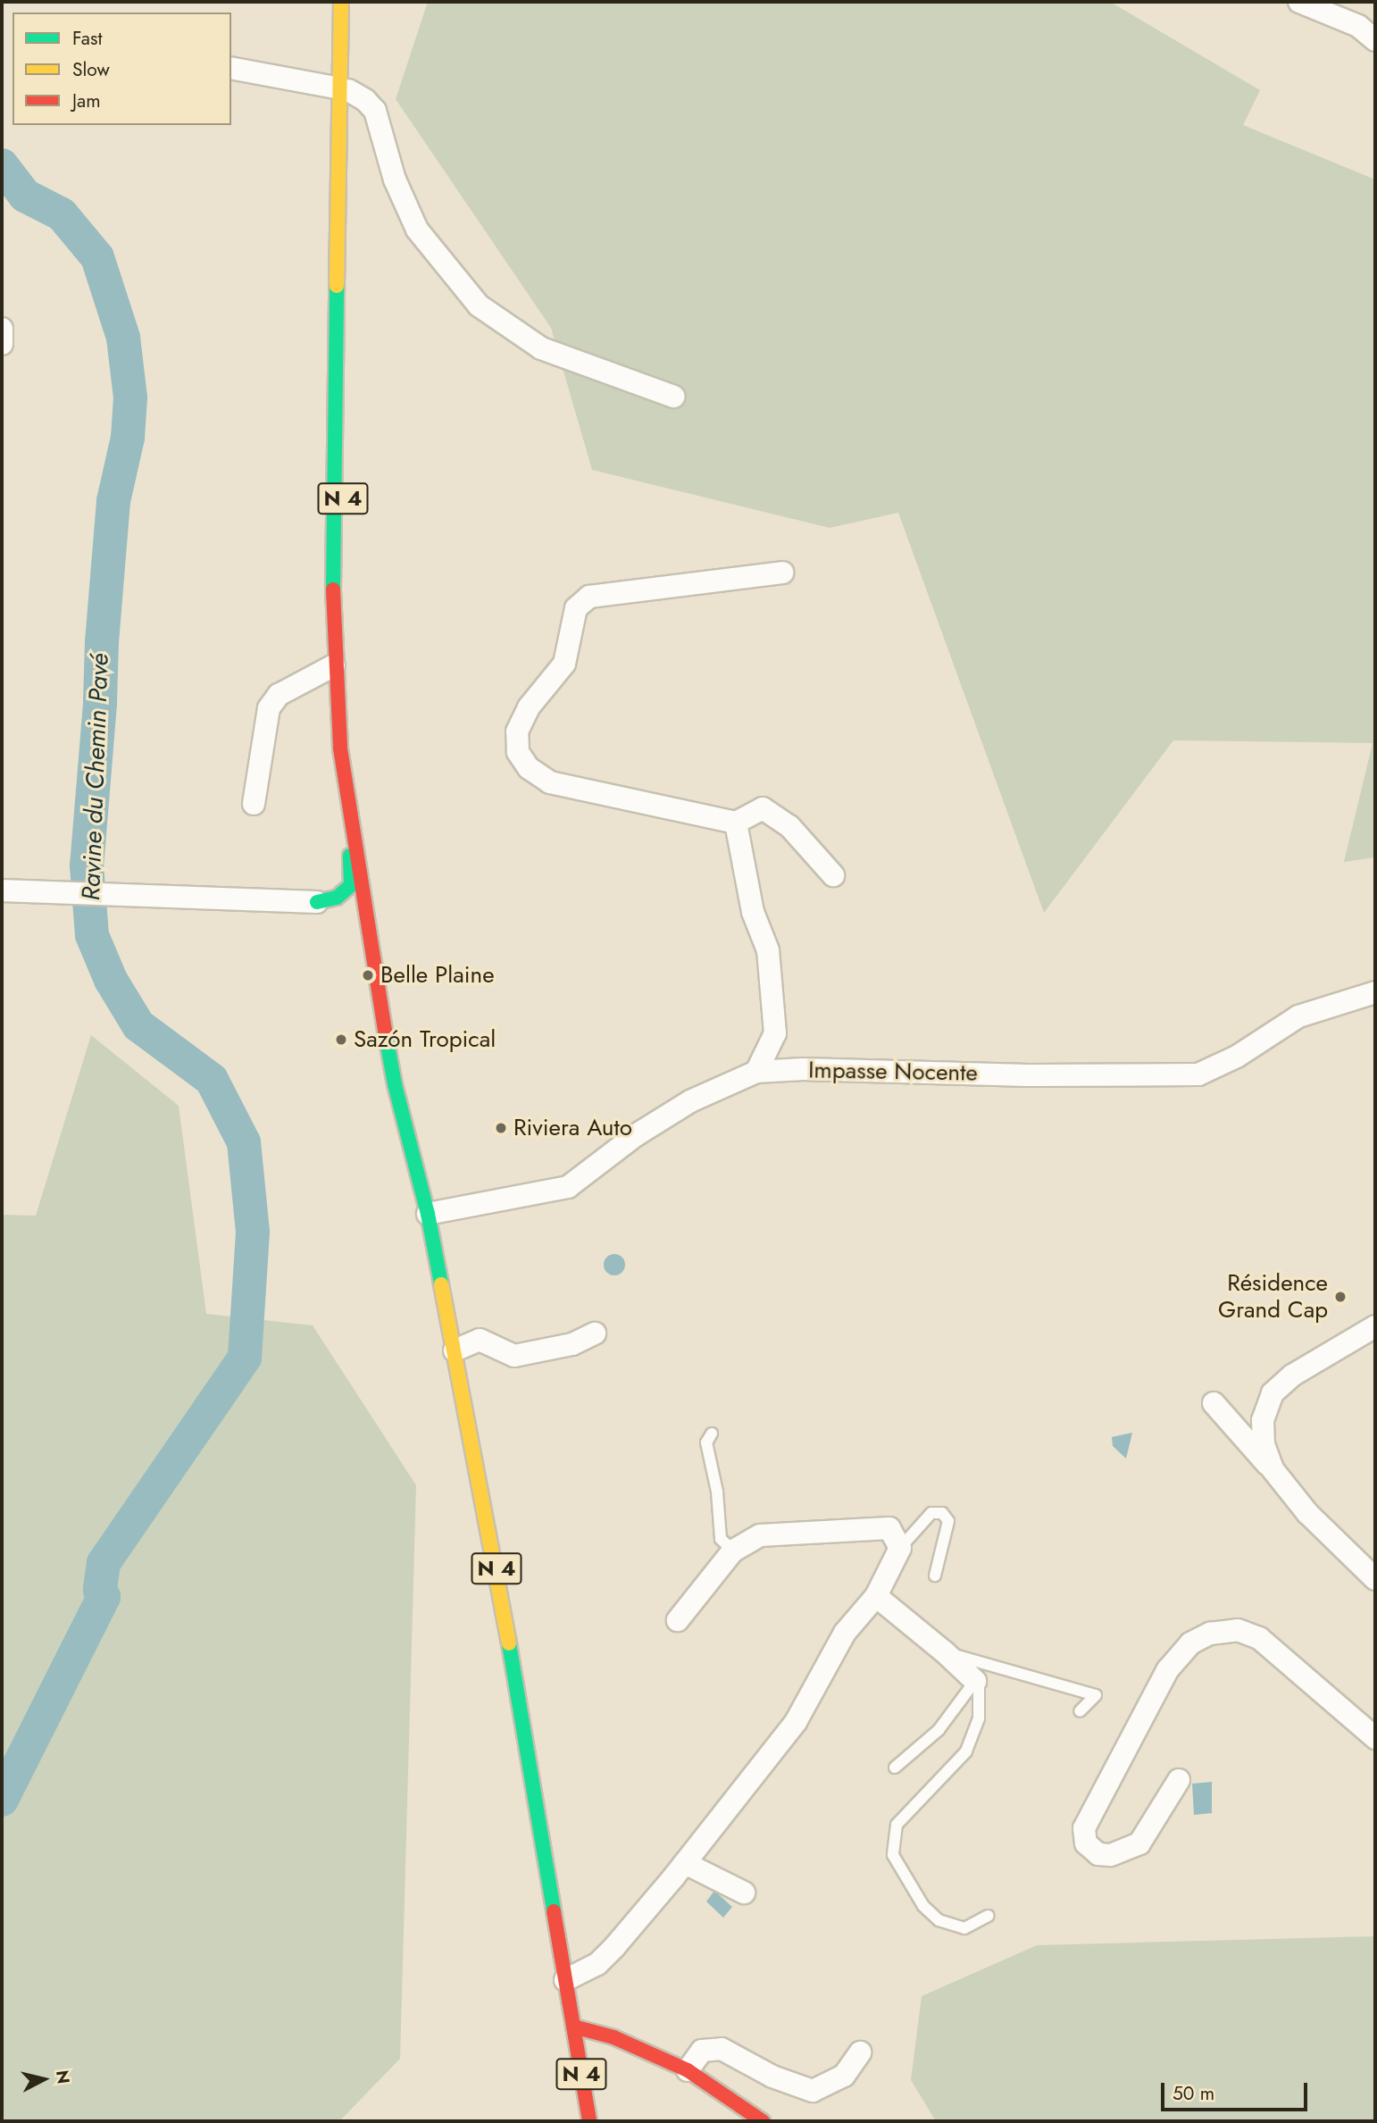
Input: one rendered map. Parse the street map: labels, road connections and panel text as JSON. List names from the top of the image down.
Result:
{
  "streets": {
    "main road": ["N 4"],
    "street": ["Impasse Nocente"]
  },
  "crossings": [
    ["N 4", "Impasse Nocente"]
  ],
  "water": ["Ravine du Chemin Pavé"],
  "places": [
    "Belle Plaine",
    "Sazón Tropical",
    "Riviera Auto",
    "Résidence Grand Cap"
  ],
  "legend": ["Fast", "Slow", "Jam"],
  "scale_bar": "50 m",
  "north": "right"
}
